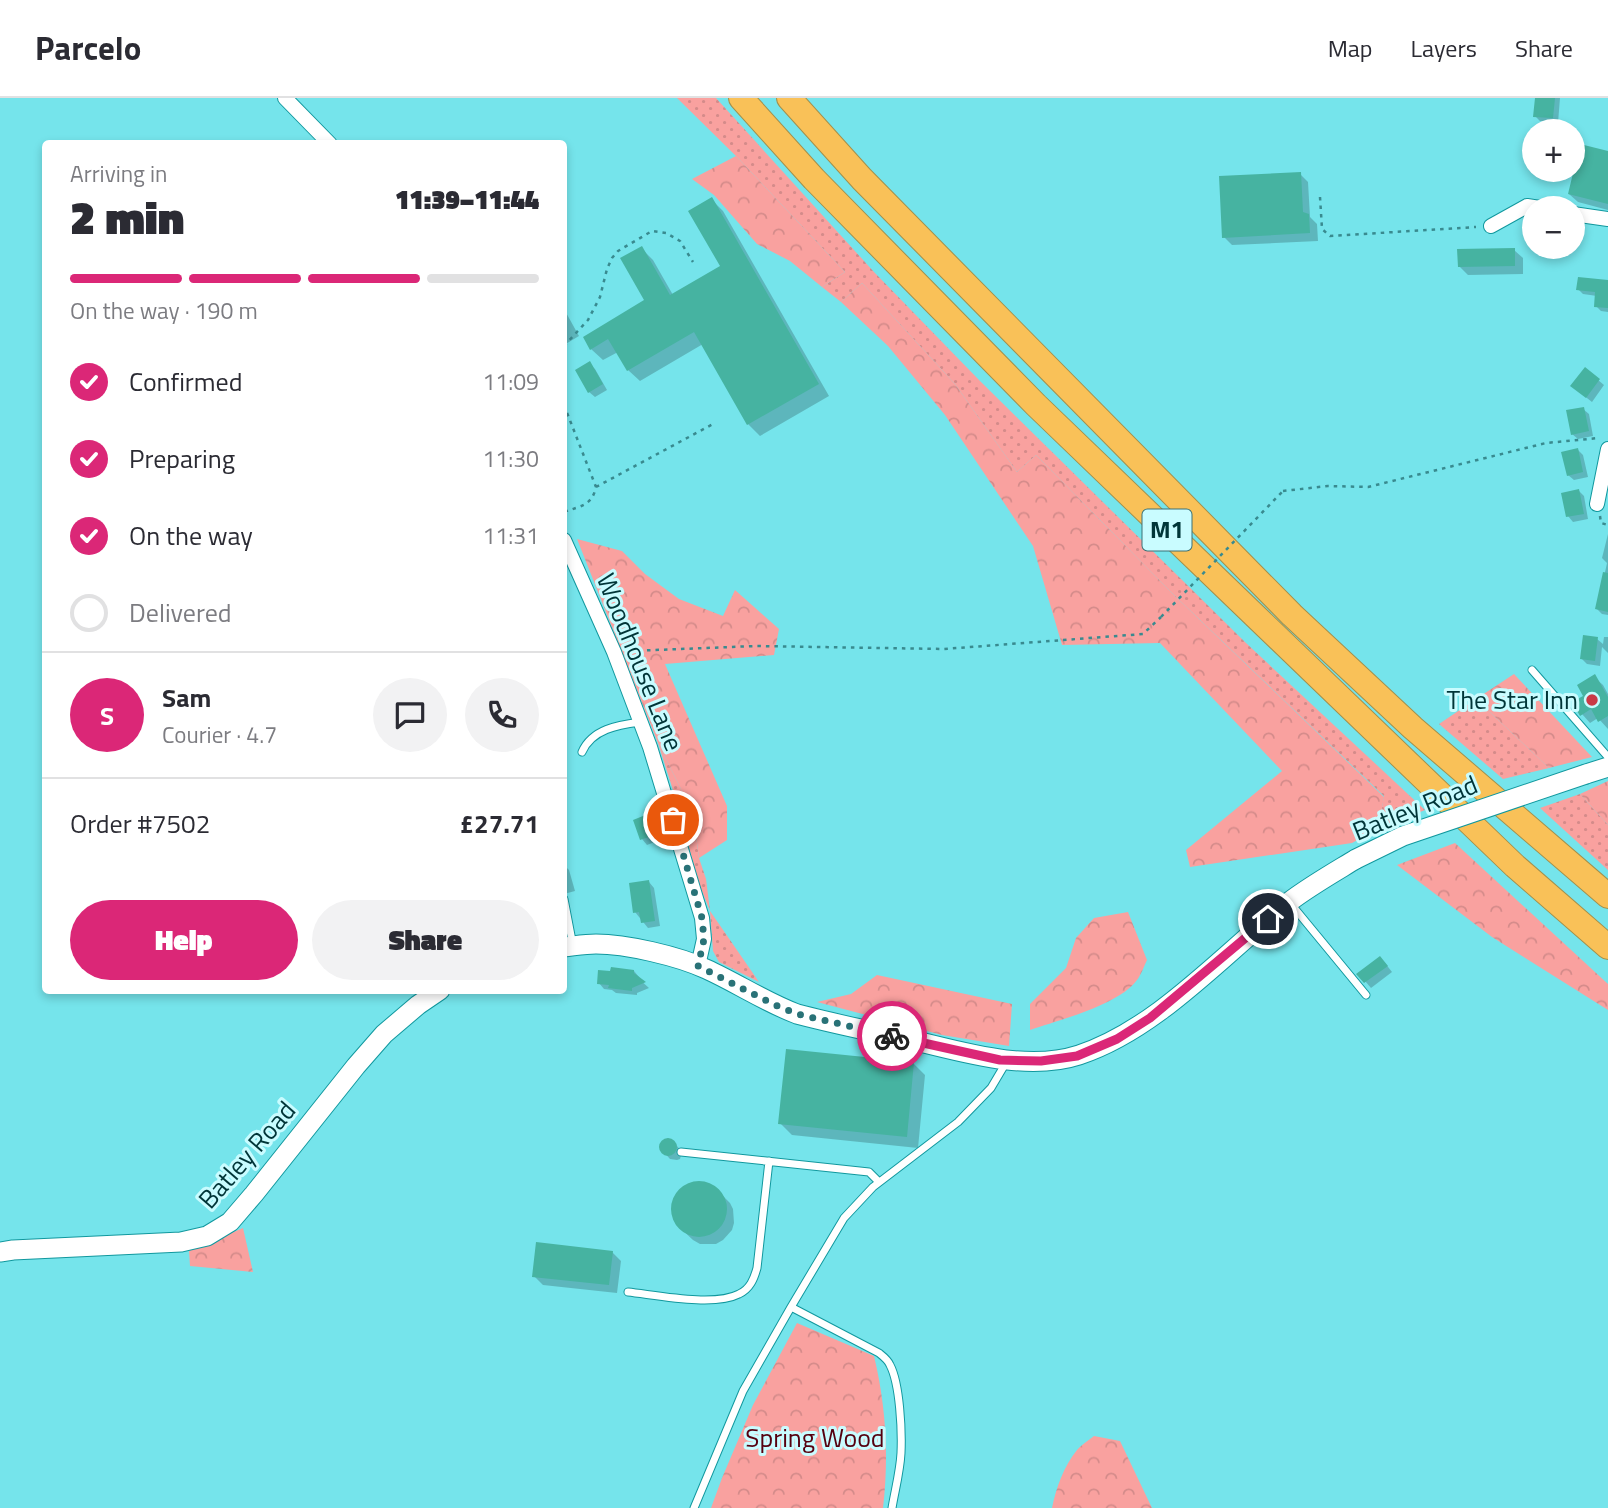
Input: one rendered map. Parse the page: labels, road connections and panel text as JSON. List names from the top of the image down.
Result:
{
  "streets": {
    "highway": ["M1"],
    "street": ["Woodhouse Lane", "Batley Road"]
  },
  "crossings": [
    ["Woodhouse Lane", "Batley Road"]
  ],
  "parks": ["Spring Wood"],
  "places": ["The Star Inn"],
  "page": {
    "header": "Parcelo",
    "nav": ["Map", "Layers", "Share"],
    "map_buttons": ["+", "−"],
    "heading": ["2 min", "Arriving in", "11:39–11:44"],
    "panel": [
      "Sam",
      "Courier · 4.7",
      "Order #7502",
      "£27.71"
    ],
    "bar": "On the way · 190 m",
    "list": [
      ["Confirmed", "11:09"],
      ["Preparing", "11:30"],
      ["On the way", "11:31"],
      "Delivered"
    ],
    "round": "S",
    "buttons": ["Help", "Share"]
  }
}
